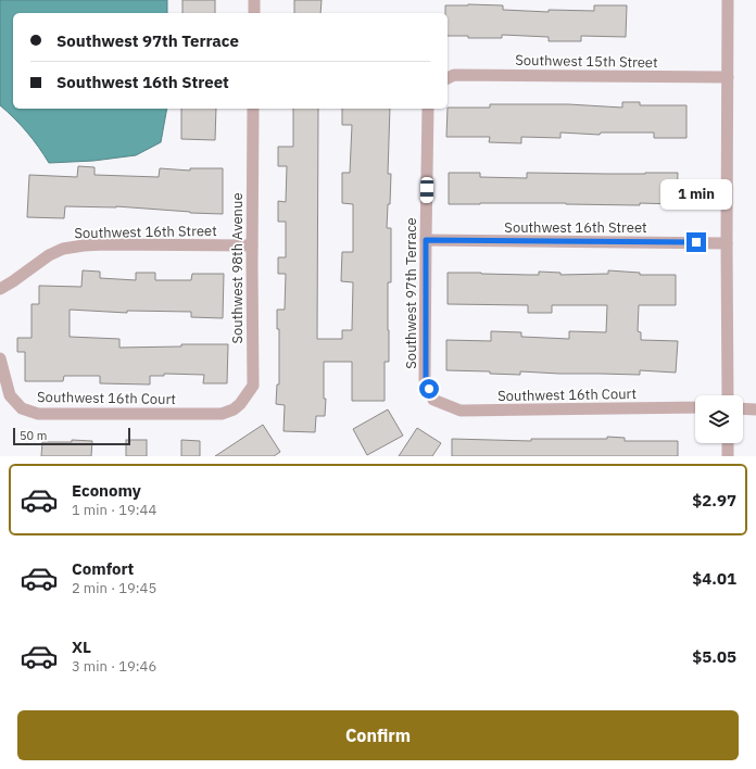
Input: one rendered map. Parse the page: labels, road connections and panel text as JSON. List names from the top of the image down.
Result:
{
  "streets": {
    "street": [
      "Southwest 15th Street",
      "Southwest 16th Street",
      "Southwest 98th Avenue",
      "Southwest 97th Terrace",
      "Southwest 16th Court"
    ]
  },
  "crossings": [
    ["Southwest 16th Street", "Southwest 98th Avenue"],
    ["Southwest 16th Street", "Southwest 97th Terrace"],
    ["Southwest 98th Avenue", "Southwest 16th Court"],
    ["Southwest 97th Terrace", "Southwest 16th Court"]
  ],
  "scale_bar": "50 m",
  "page": {
    "banner": ["Southwest 97th Terrace", "Southwest 16th Street"],
    "bubble": "1 min",
    "scale": "50 m",
    "list": [
      {
        "name": "Economy",
        "note": "1 min · 19:44",
        "value": "$2.97"
      },
      {
        "name": "Comfort",
        "note": "2 min · 19:45",
        "value": "$4.01"
      },
      {
        "name": "XL",
        "note": "3 min · 19:46",
        "value": "$5.05"
      }
    ],
    "buttons": "Confirm"
  }
}
